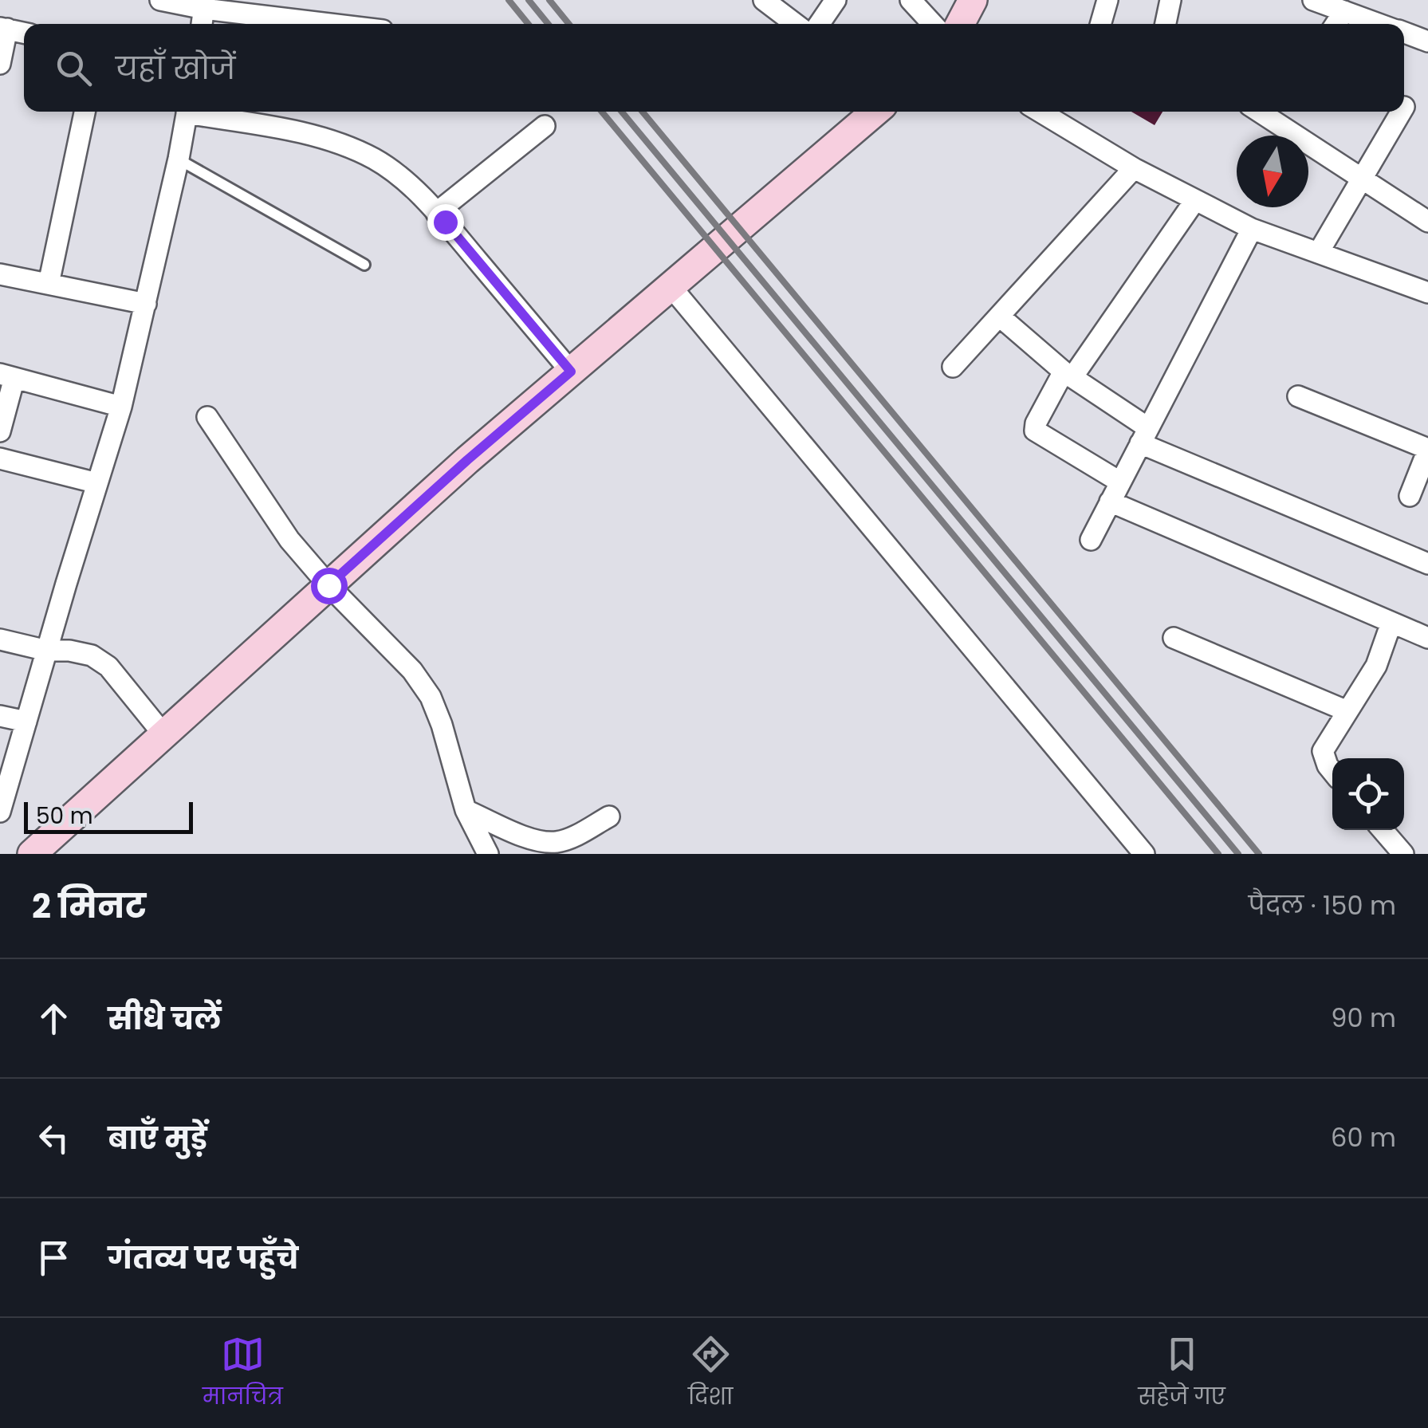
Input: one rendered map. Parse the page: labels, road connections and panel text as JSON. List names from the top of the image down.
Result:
{
  "scale_bar": "50 m",
  "north": "bottom",
  "page": {
    "search": "यहाँ खोजें",
    "scale": "50 m",
    "heading": ["2 मिनट", "पैदल · 150 m"],
    "list": [
      ["सीधे चलें", "90 m"],
      ["बाएँ मुड़ें", "60 m"],
      "गंतव्य पर पहुँचे"
    ],
    "nav": ["मानचित्र", "दिशा", "सहेजे गए"]
  }
}
